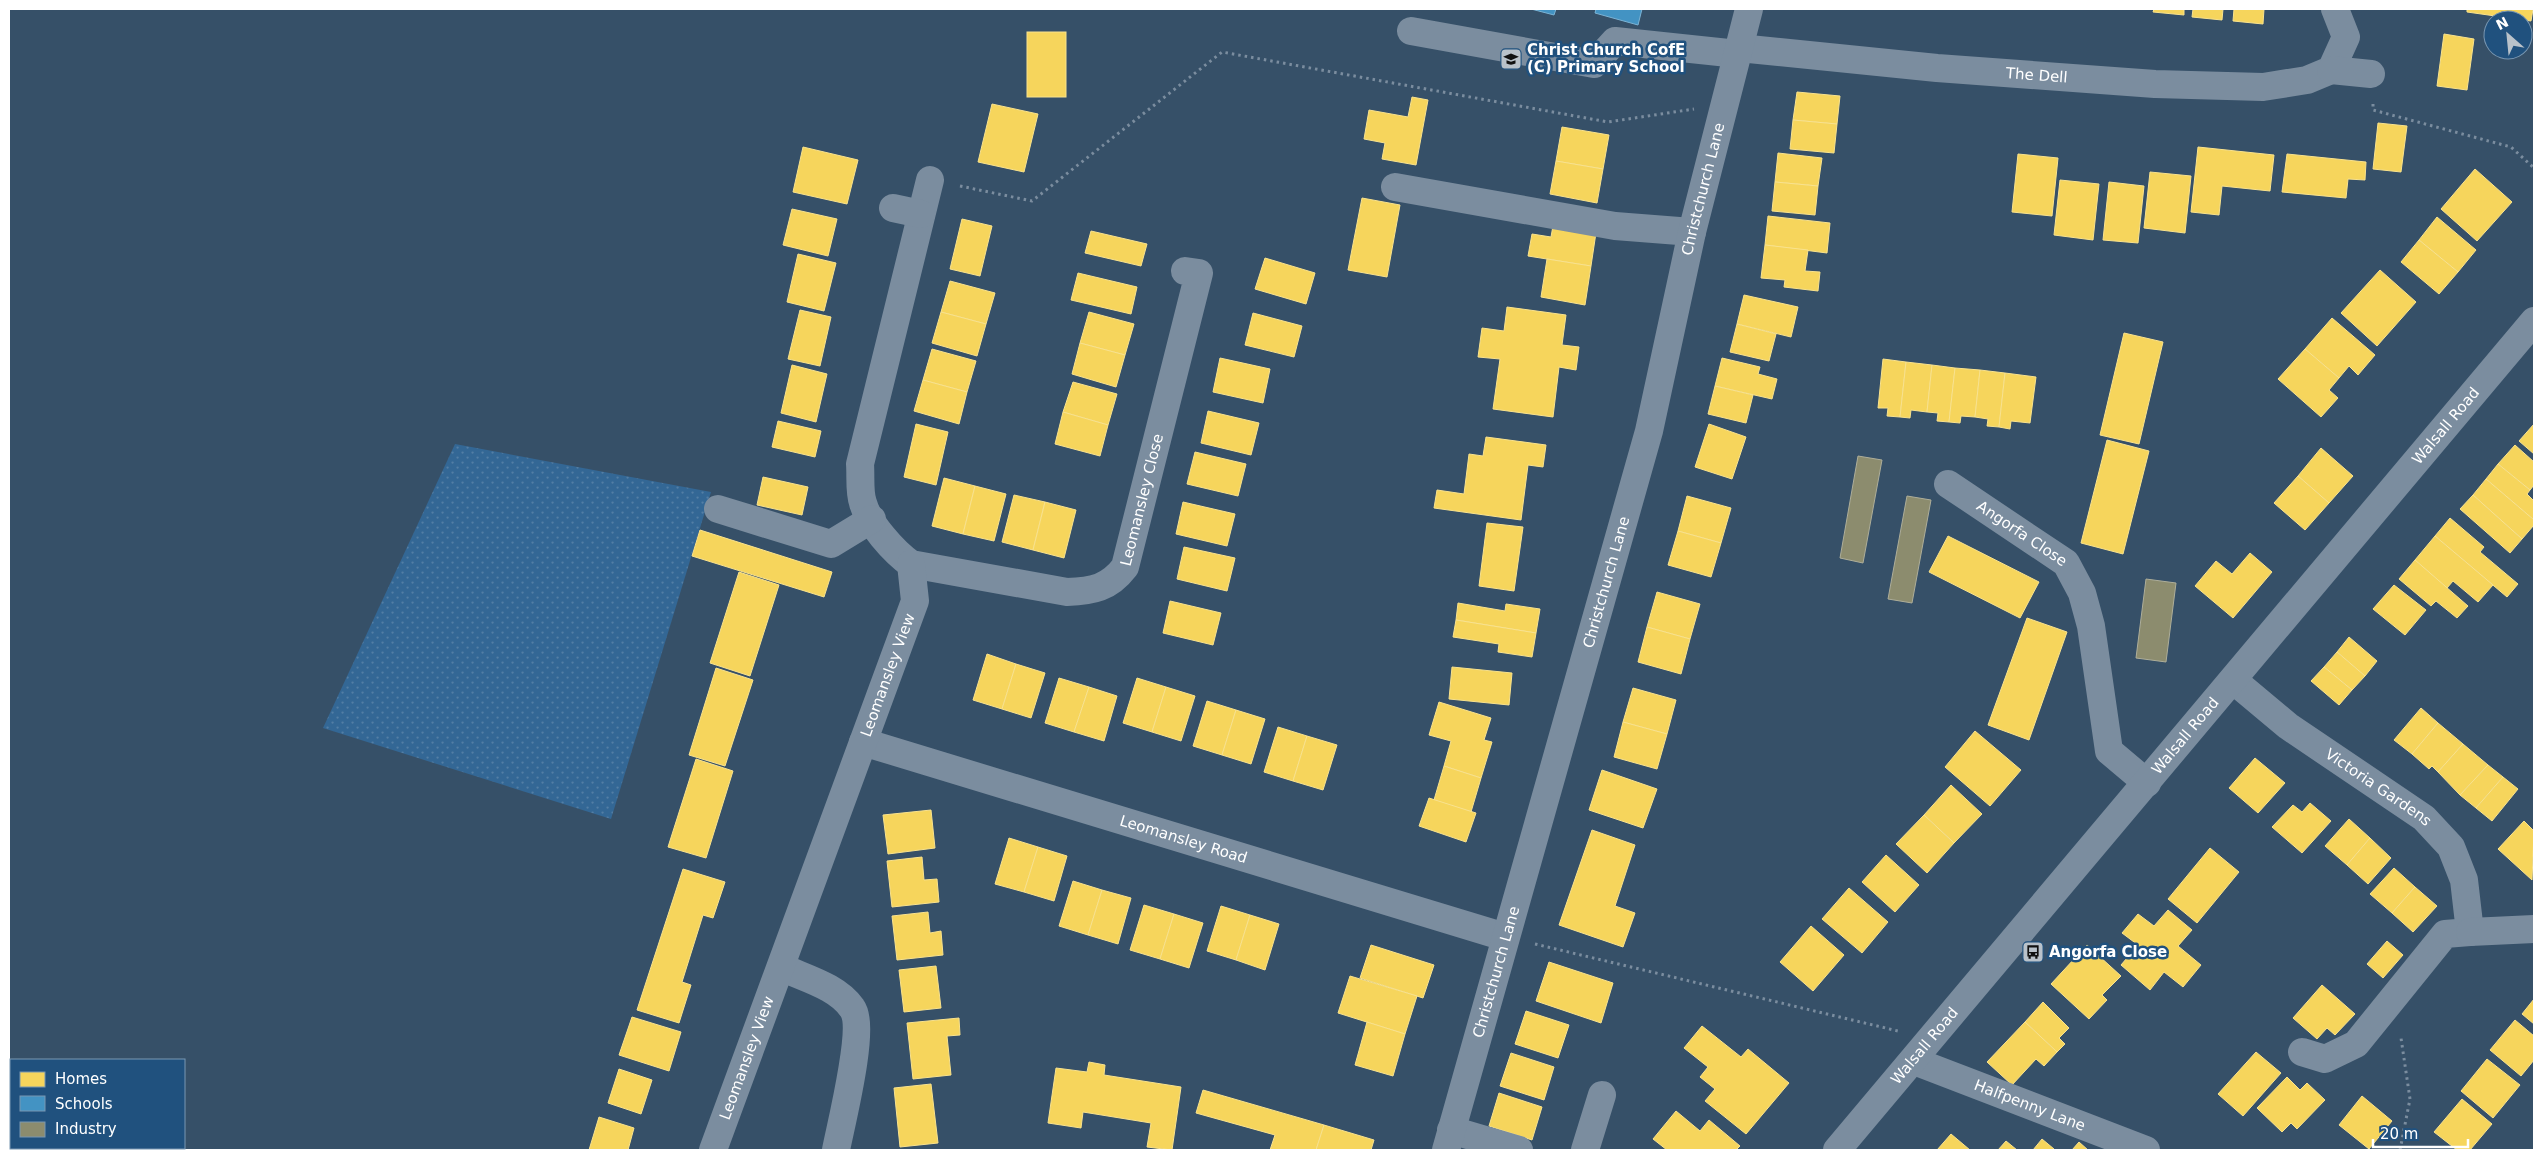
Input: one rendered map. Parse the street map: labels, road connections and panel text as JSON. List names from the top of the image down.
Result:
{
  "streets": {
    "street": [
      "The Dell",
      "Christchurch Lane",
      "Walsall Road",
      "Leomansley Close",
      "Angorfa Close",
      "Leomansley View",
      "Victoria Gardens",
      "Leomansley Road",
      "Halfpenny Lane"
    ]
  },
  "crossings": [
    ["The Dell", "Christchurch Lane"],
    ["Christchurch Lane", "Leomansley Road"],
    ["Walsall Road", "Angorfa Close"],
    ["Walsall Road", "Victoria Gardens"],
    ["Walsall Road", "Halfpenny Lane"],
    ["Leomansley Close", "Leomansley View"],
    ["Leomansley View", "Leomansley Road"]
  ],
  "places": {
    "school or university": ["Christ Church CofE (C) Primary School"],
    "bus stop": ["Angorfa Close"]
  },
  "legend": ["Homes", "Schools", "Industry"],
  "scale_bar": "20 m",
  "north": "top left"
}
